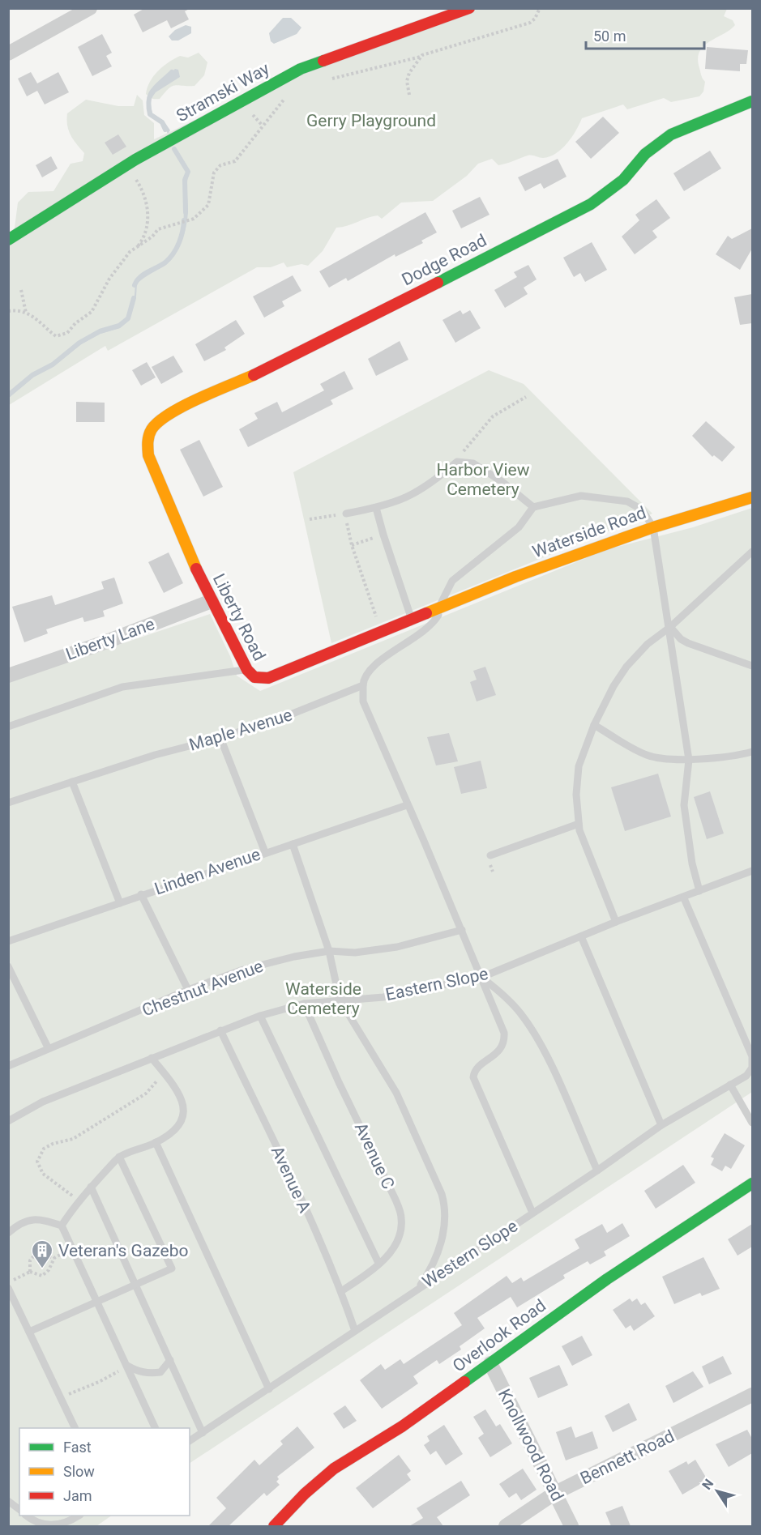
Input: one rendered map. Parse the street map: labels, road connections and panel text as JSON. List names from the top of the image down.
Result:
{
  "streets": {
    "street": [
      "Stramski Way",
      "Dodge Road",
      "Waterside Road",
      "Liberty Road",
      "Liberty Lane",
      "Overlook Road",
      "Knollwood Road",
      "Bennett Road"
    ],
    "lane": [
      "Maple Avenue",
      "Linden Avenue",
      "Eastern Slope",
      "Chestnut Avenue",
      "Avenue C",
      "Avenue A",
      "Western Slope"
    ]
  },
  "crossings": [
    ["Dodge Road", "Liberty Road"],
    ["Waterside Road", "Liberty Road"],
    ["Liberty Road", "Liberty Lane"],
    ["Eastern Slope", "Avenue C"],
    ["Eastern Slope", "Avenue A"],
    ["Avenue C", "Avenue A"],
    ["Avenue A", "Western Slope"],
    ["Overlook Road", "Knollwood Road"],
    ["Knollwood Road", "Bennett Road"]
  ],
  "parks": ["Gerry Playground", "Harbor View Cemetery", "Waterside Cemetery"],
  "places": {
    "building": ["Veteran's Gazebo"]
  },
  "legend": ["Fast", "Slow", "Jam"],
  "scale_bar": "50 m",
  "north": "top left"
}
